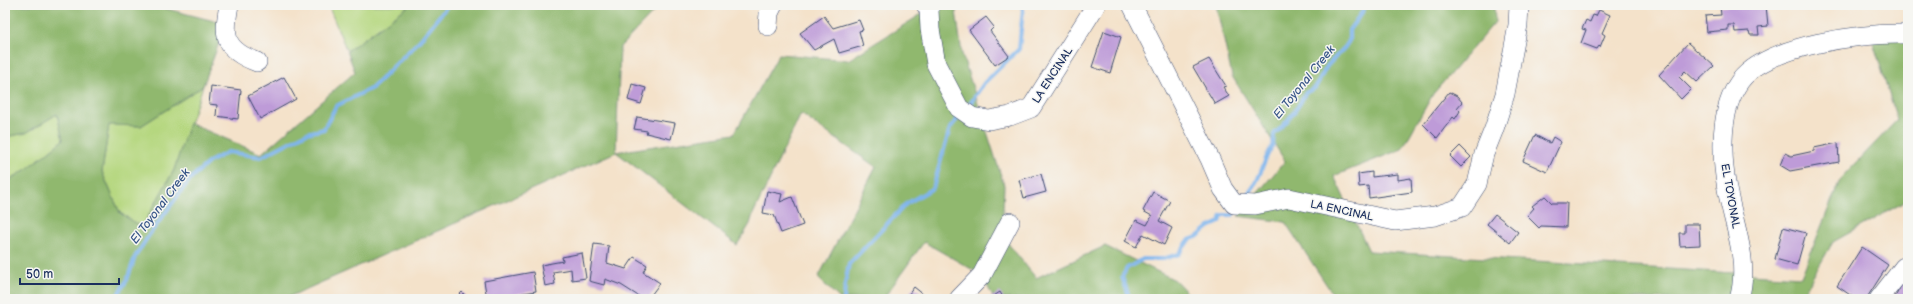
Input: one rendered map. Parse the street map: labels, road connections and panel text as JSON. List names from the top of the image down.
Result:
{
  "streets": {
    "street": ["LA ENCINAL", "EL TOYONAL"]
  },
  "water": ["El Toyonal Creek"],
  "scale_bar": "50 m"
}
